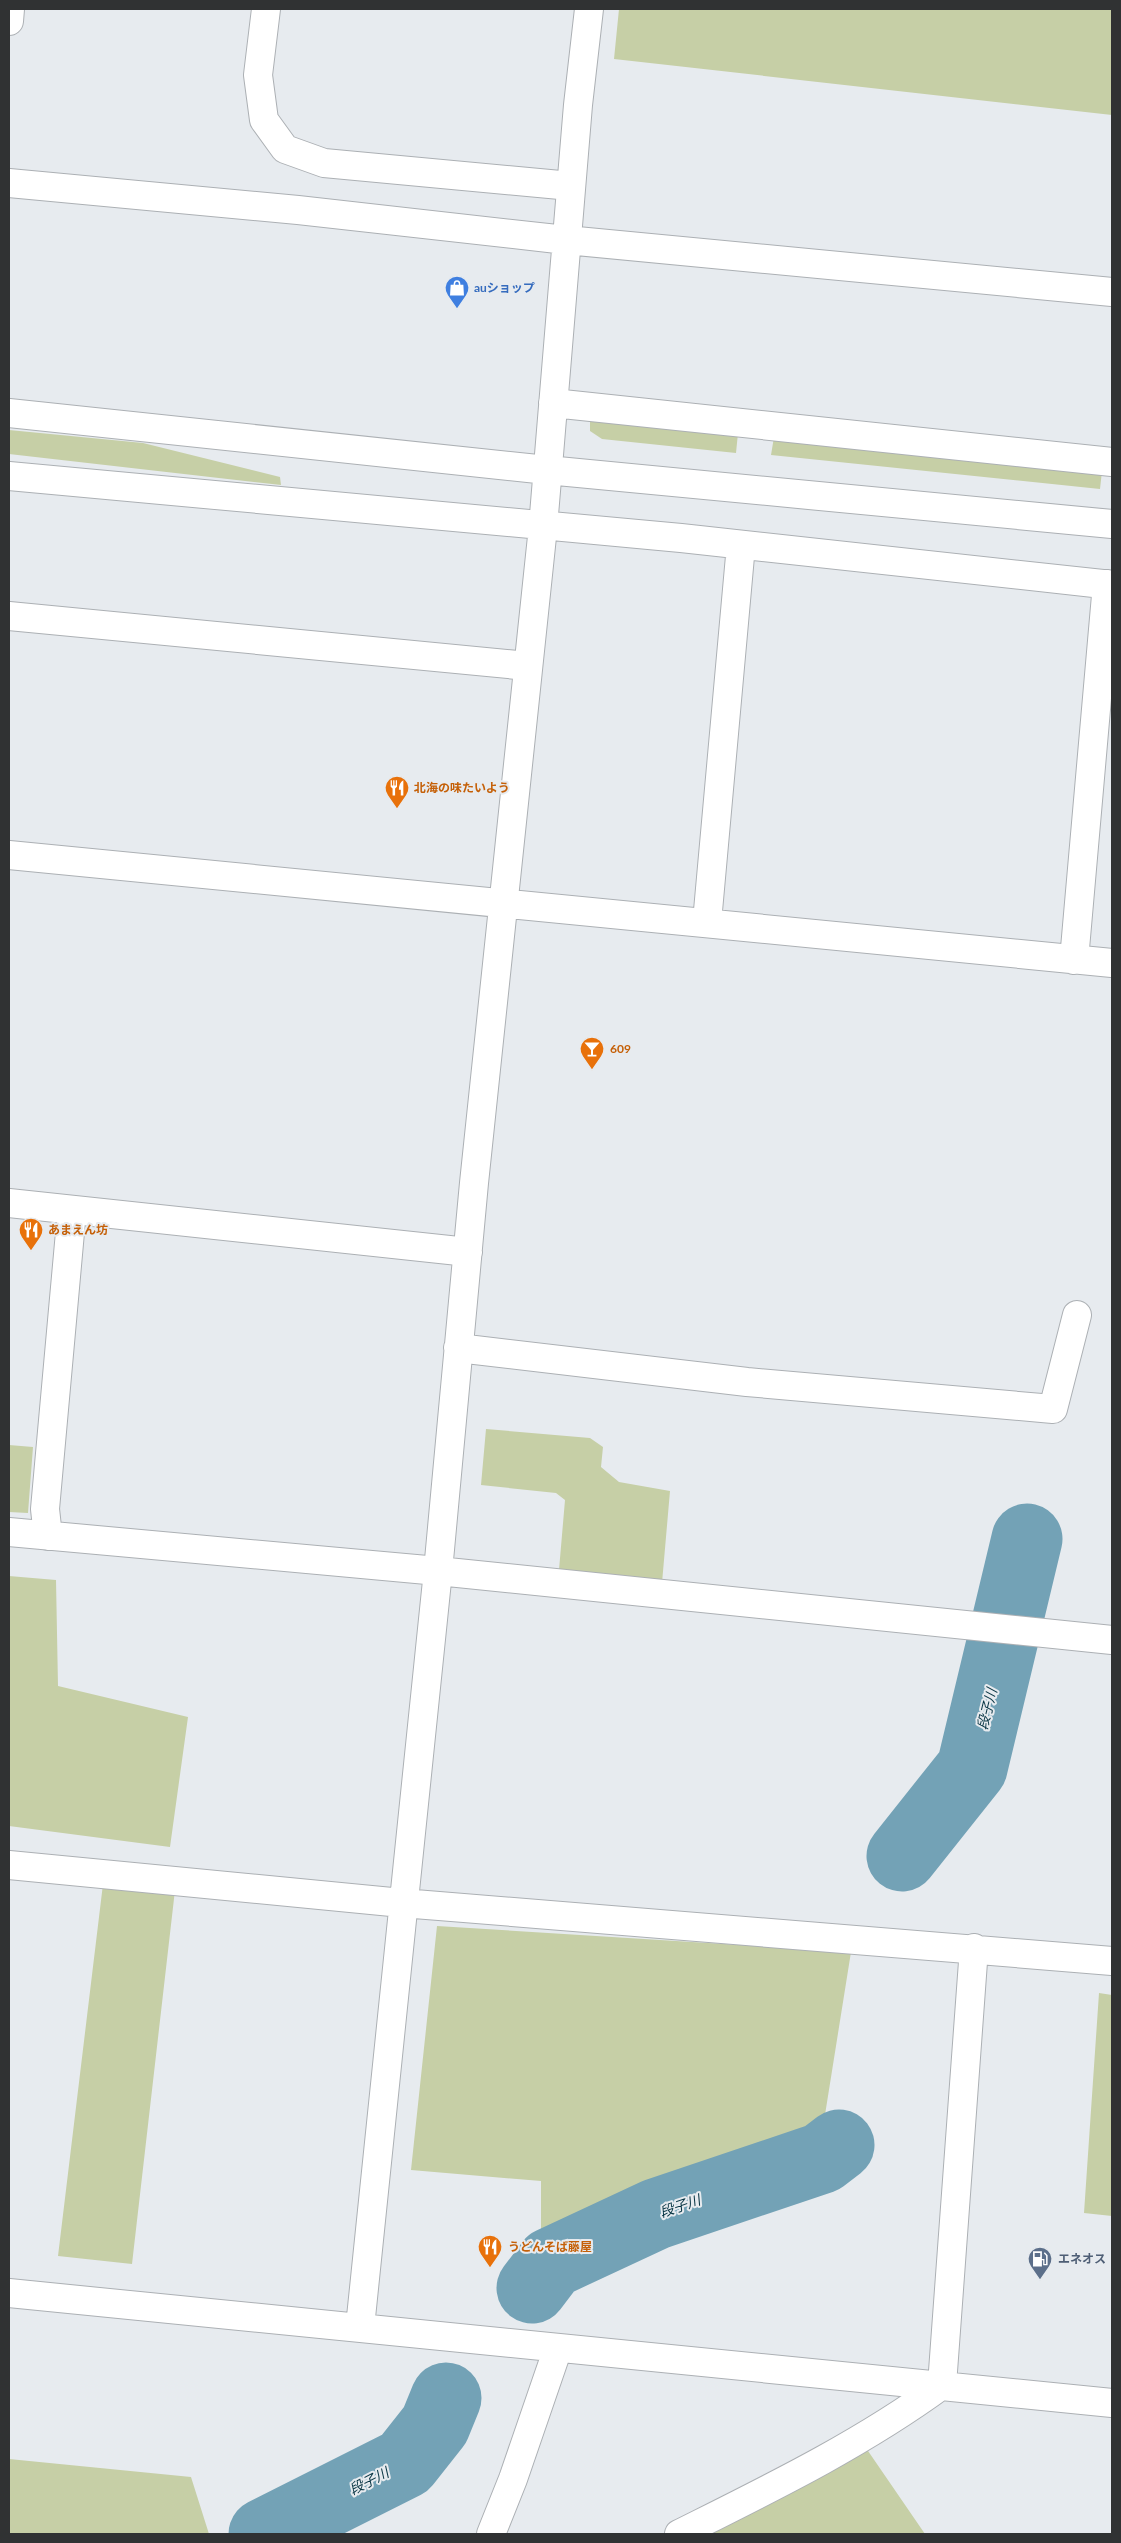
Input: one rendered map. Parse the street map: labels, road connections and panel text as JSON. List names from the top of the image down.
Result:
{
  "water": ["段子川"],
  "places": {
    "shop": ["auショップ"],
    "restaurant": ["北海の味たいよう", "あまえん坊", "うどんそば藤屋"],
    "bar": ["609"],
    "fuel station": ["エネオス"]
  }
}
